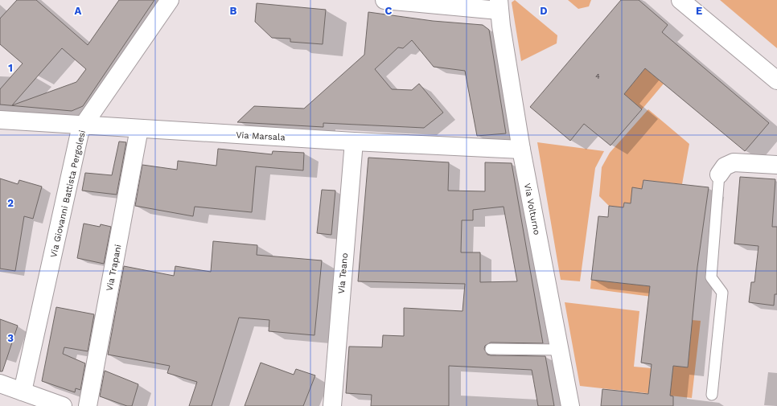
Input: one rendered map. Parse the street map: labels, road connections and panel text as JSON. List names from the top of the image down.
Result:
{
  "streets": {
    "street": [
      "Via Marsala",
      "Via Giovanni Battista Pergolesi",
      "Via Volturno",
      "Via Trapani",
      "Via Teano"
    ]
  },
  "crossings": [
    ["Via Marsala", "Via Giovanni Battista Pergolesi"],
    ["Via Marsala", "Via Volturno"],
    ["Via Marsala", "Via Trapani"],
    ["Via Marsala", "Via Teano"]
  ],
  "house_numbers": ["4"],
  "grid": {
    "columns": [
      "A",
      "B",
      "C",
      "D",
      "E"
    ],
    "rows": ["1", "2", "3"]
  }
}
